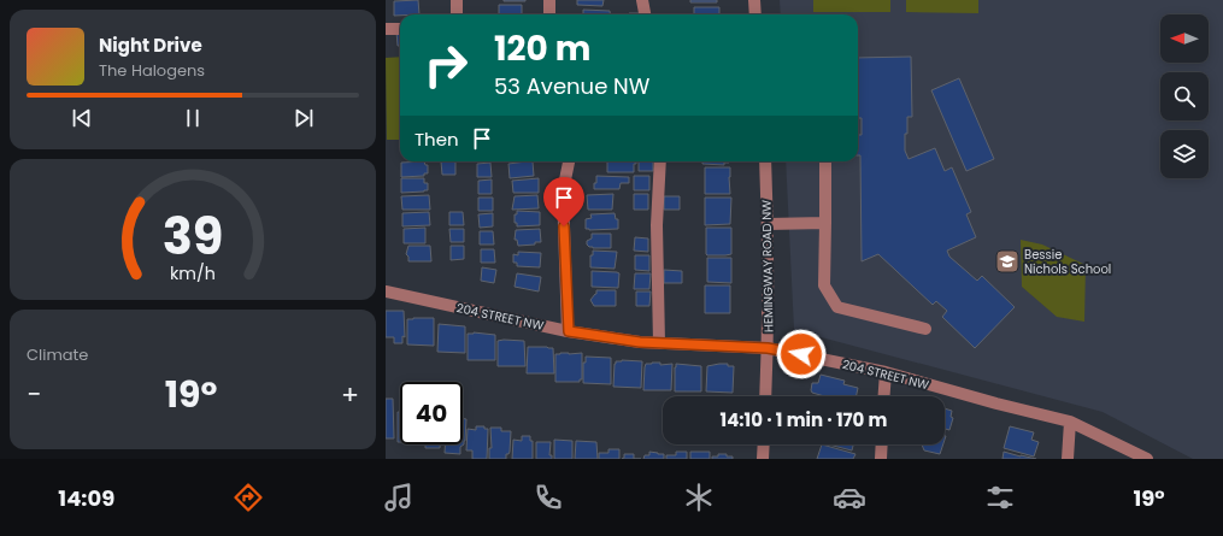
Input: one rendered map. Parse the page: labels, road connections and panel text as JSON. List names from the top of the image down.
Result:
{
  "streets": {
    "street": ["HEMINGWAY ROAD NW", "204 STREET NW"]
  },
  "crossings": [
    ["HEMINGWAY ROAD NW", "204 STREET NW"]
  ],
  "places": {
    "school or university": ["Bessie Nichols School"]
  },
  "north": "left",
  "page": {
    "turn": ["120 m", "53 Avenue NW"],
    "song": ["Night Drive", "The Halogens"],
    "then": "Then",
    "tile": "Climate",
    "heat": ["−", "19°", "+"],
    "limit": "40",
    "trip": "14:10 · 1 min · 170 m",
    "tabs": ["14:09", "19°"],
    "gauge": ["39", "km/h"]
  }
}
